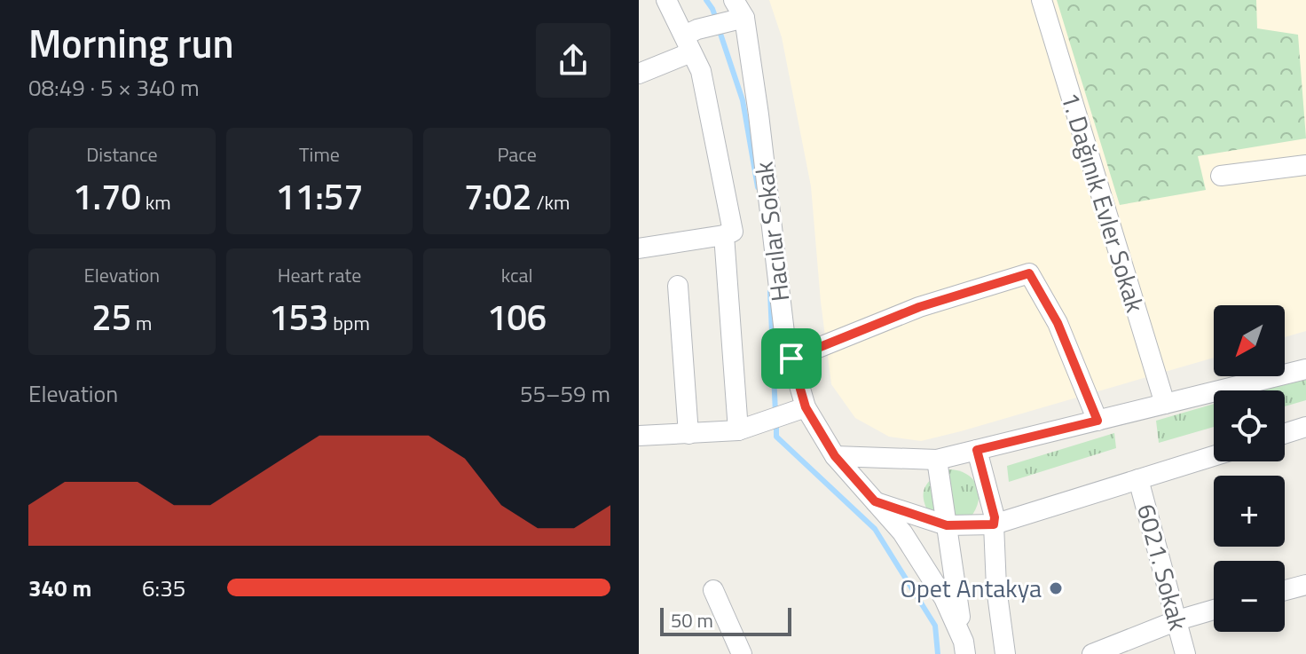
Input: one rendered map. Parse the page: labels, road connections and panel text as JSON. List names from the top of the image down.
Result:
{
  "streets": {
    "street": ["1. Dağınık Evler Sokak", "Hacılar Sokak", "6021. Sokak"]
  },
  "places": ["Opet Antakya"],
  "scale_bar": "50 m",
  "north": "bottom left",
  "page": {
    "heading": ["Morning run", "08:49 · 5 × 340 m"],
    "stats": [
      ["Distance", "1.70 km"],
      ["Time", "11:57"],
      ["Pace", "7:02 /km"],
      ["Elevation", "25 m"],
      ["Heart rate", "153 bpm"],
      ["kcal", "106"]
    ],
    "map_buttons": ["+", "−"],
    "chart": ["Elevation", "55–59 m"],
    "list": [
      {
        "name": "340 m",
        "note": "6:35"
      }
    ],
    "scale": "50 m"
  }
}
